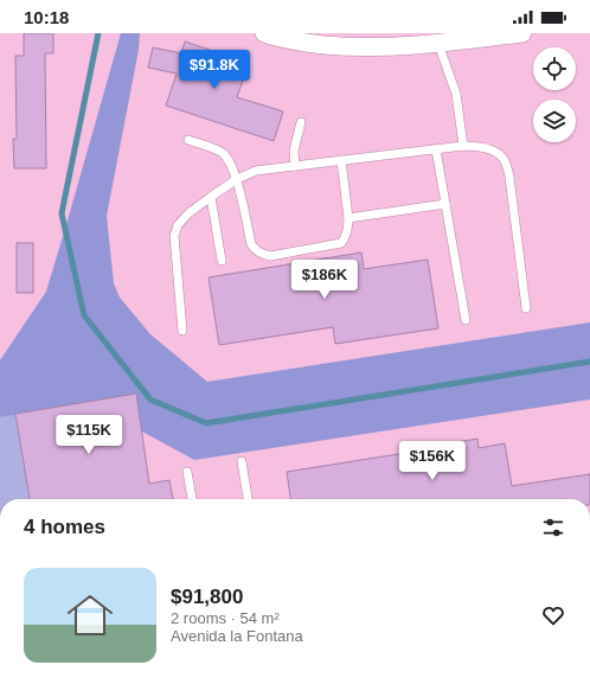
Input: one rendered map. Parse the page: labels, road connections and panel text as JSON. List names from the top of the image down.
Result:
{
  "page": {
    "status": "10:18",
    "price": [
      "$91.8K",
      "$186K",
      "$115K",
      "$156K"
    ],
    "heading": "4 homes",
    "list": [
      {
        "name": "$91,800",
        "note": "2 rooms · 54 m² · Avenida la Fontana"
      }
    ]
  }
}
